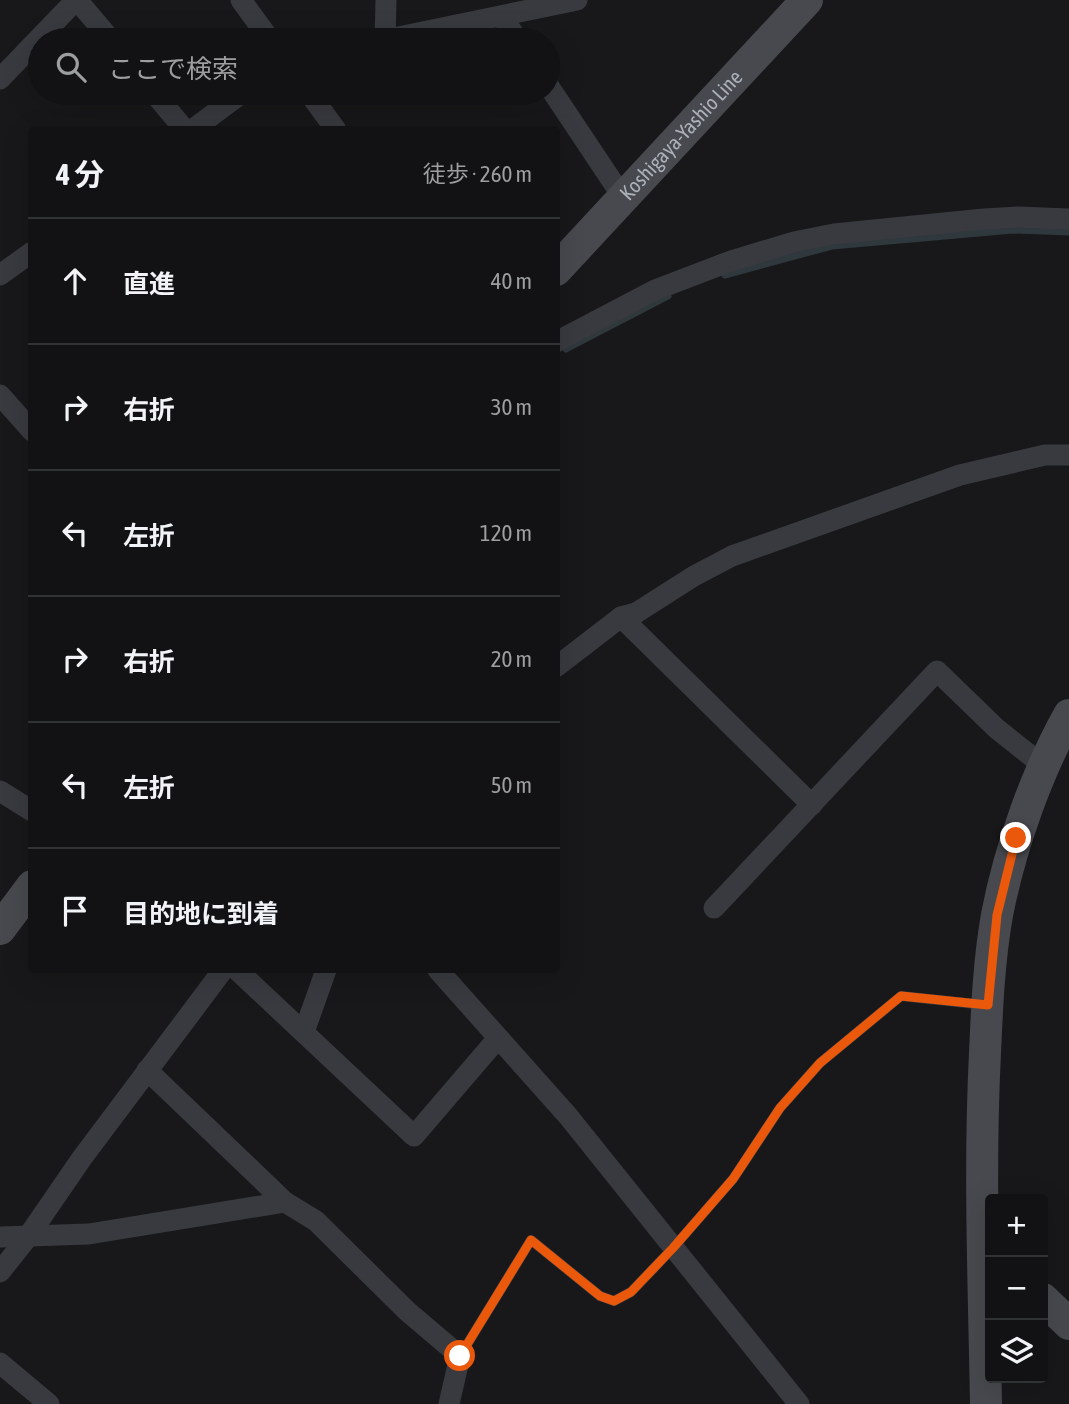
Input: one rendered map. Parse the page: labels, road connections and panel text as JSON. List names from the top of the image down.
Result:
{
  "streets": {
    "street": ["Koshigaya-Yashio Line"]
  },
  "page": {
    "search": "ここで検索",
    "heading": ["4 分", "徒歩 · 260 m"],
    "list": [
      ["直進", "40 m"],
      ["右折", "30 m"],
      ["左折", "120 m"],
      ["右折", "20 m"],
      ["左折", "50 m"],
      "目的地に到着"
    ],
    "map_buttons": ["+", "−"]
  }
}
